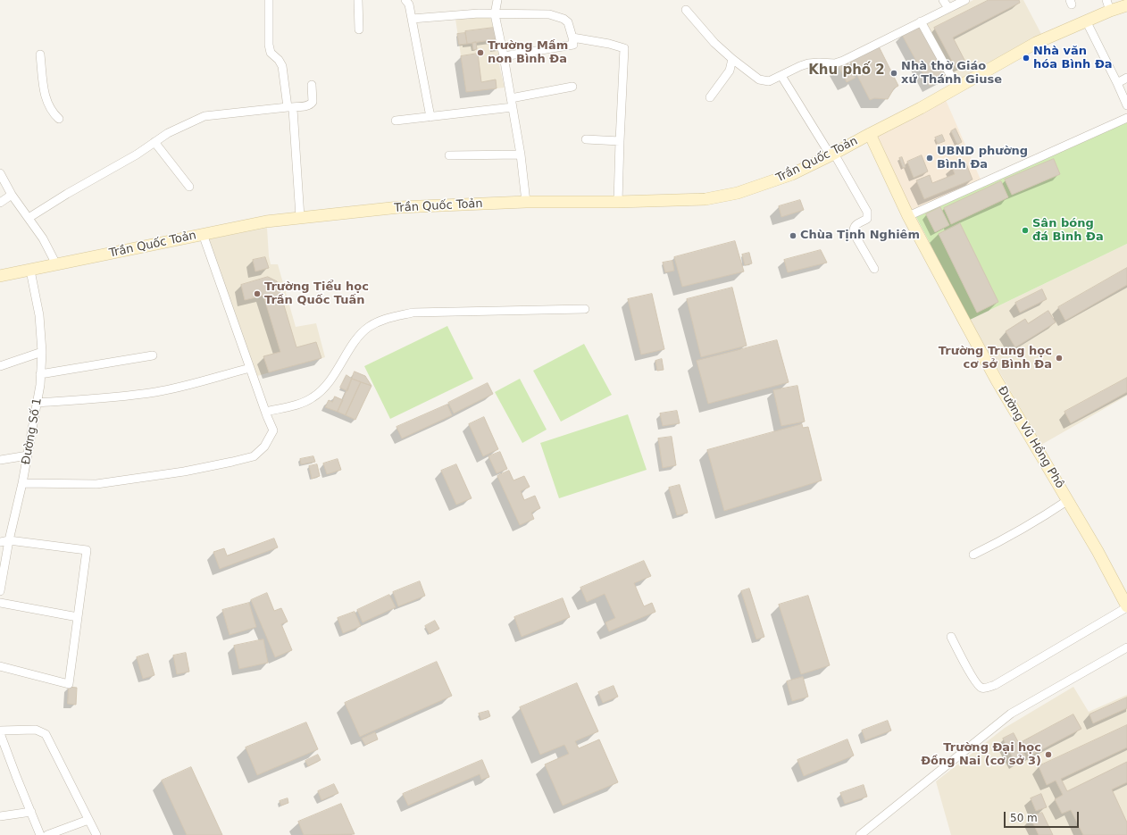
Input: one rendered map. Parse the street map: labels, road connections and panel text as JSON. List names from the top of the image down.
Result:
{
  "streets": {
    "main road": ["Trần Quốc Toản", "Đường Vũ Hồng Phô"],
    "street": ["Đường Số 1"]
  },
  "crossings": [
    ["Trần Quốc Toản", "Đường Số 1"],
    ["Trần Quốc Toản", "Đường Vũ Hồng Phô"]
  ],
  "districts": ["Khu phố 2"],
  "places": [
    "Trường Mầm non Bình Đa",
    "Nhà văn hóa Bình Đa",
    "Nhà thờ Giáo xứ Thánh Giuse",
    "UBND phường Bình Đa",
    "Sân bóng đá Bình Đa",
    "Chùa Tịnh Nghiêm",
    "Trường Tiểu học Trần Quốc Tuấn",
    "Trường Trung học cơ sở Bình Đa",
    "Trường Đại học Đồng Nai (cơ sở 3)"
  ],
  "scale_bar": "50 m"
}
